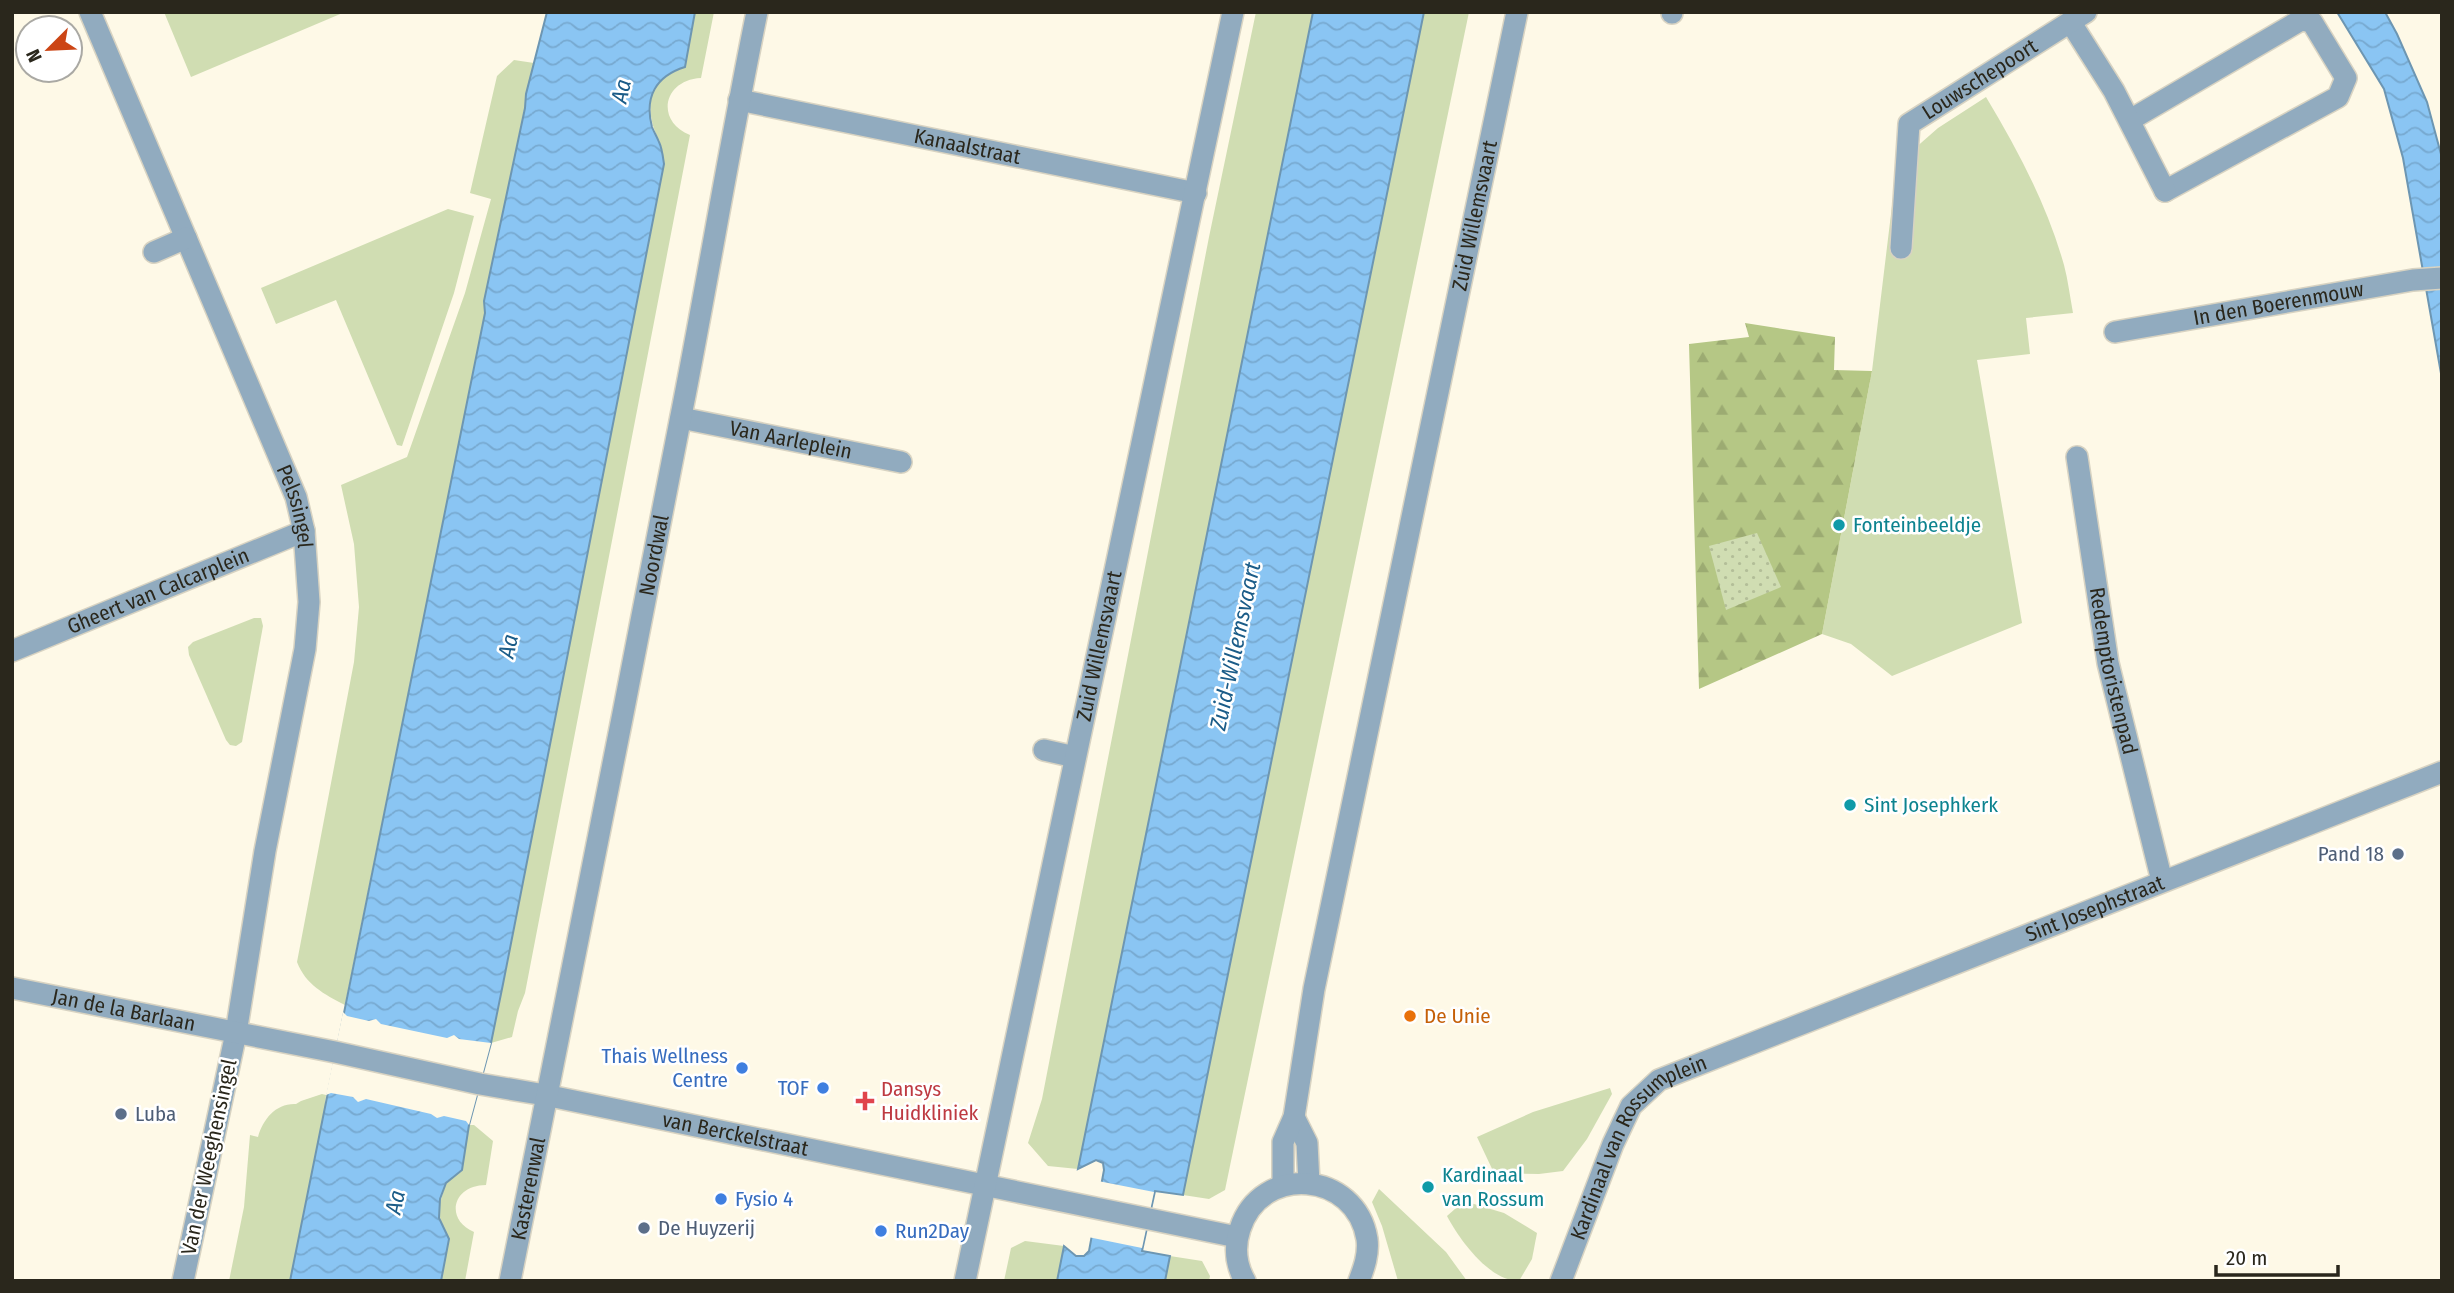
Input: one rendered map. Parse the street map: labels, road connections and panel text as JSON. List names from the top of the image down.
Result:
{
  "streets": {
    "street": [
      "Louwschepoort",
      "Kanaalstraat",
      "Zuid Willemsvaart",
      "In den Boerenmouw",
      "Van Aarleplein",
      "Pelssingel",
      "Noordwal",
      "Gheert van Calcarplein",
      "Redemptoristenpad",
      "Sint Josephstraat",
      "Jan de la Barlaan",
      "van Berckelstraat",
      "Kardinaal van Rossumplein",
      "Van der Weeghensingel",
      "Kasterenwal"
    ]
  },
  "crossings": [
    ["Kanaalstraat", "Zuid Willemsvaart"],
    ["Kanaalstraat", "Noordwal"],
    ["Zuid Willemsvaart", "van Berckelstraat"],
    ["Van Aarleplein", "Noordwal"],
    ["Pelssingel", "Gheert van Calcarplein"],
    ["Pelssingel", "Jan de la Barlaan"],
    ["Pelssingel", "van Berckelstraat"],
    ["Pelssingel", "Van der Weeghensingel"],
    ["Noordwal", "van Berckelstraat"],
    ["Noordwal", "Kasterenwal"],
    ["Redemptoristenpad", "Sint Josephstraat"],
    ["Sint Josephstraat", "Kardinaal van Rossumplein"],
    ["Jan de la Barlaan", "van Berckelstraat"],
    ["Jan de la Barlaan", "Van der Weeghensingel"],
    ["van Berckelstraat", "Van der Weeghensingel"],
    ["van Berckelstraat", "Kasterenwal"]
  ],
  "water": ["Aa", "Zuid-Willemsvaart"],
  "places": {
    "other": [
      "Fonteinbeeldje",
      "Sint Josephkerk",
      "Pand 18",
      "De Unie",
      "Thais Wellness Centre",
      "TOF",
      "Luba",
      "Kardinaal van Rossum",
      "Fysio 4",
      "De Huyzerij",
      "Run2Day"
    ],
    "health": ["Dansys Huidkliniek"]
  },
  "scale_bar": "20 m",
  "north": "bottom left"
}
